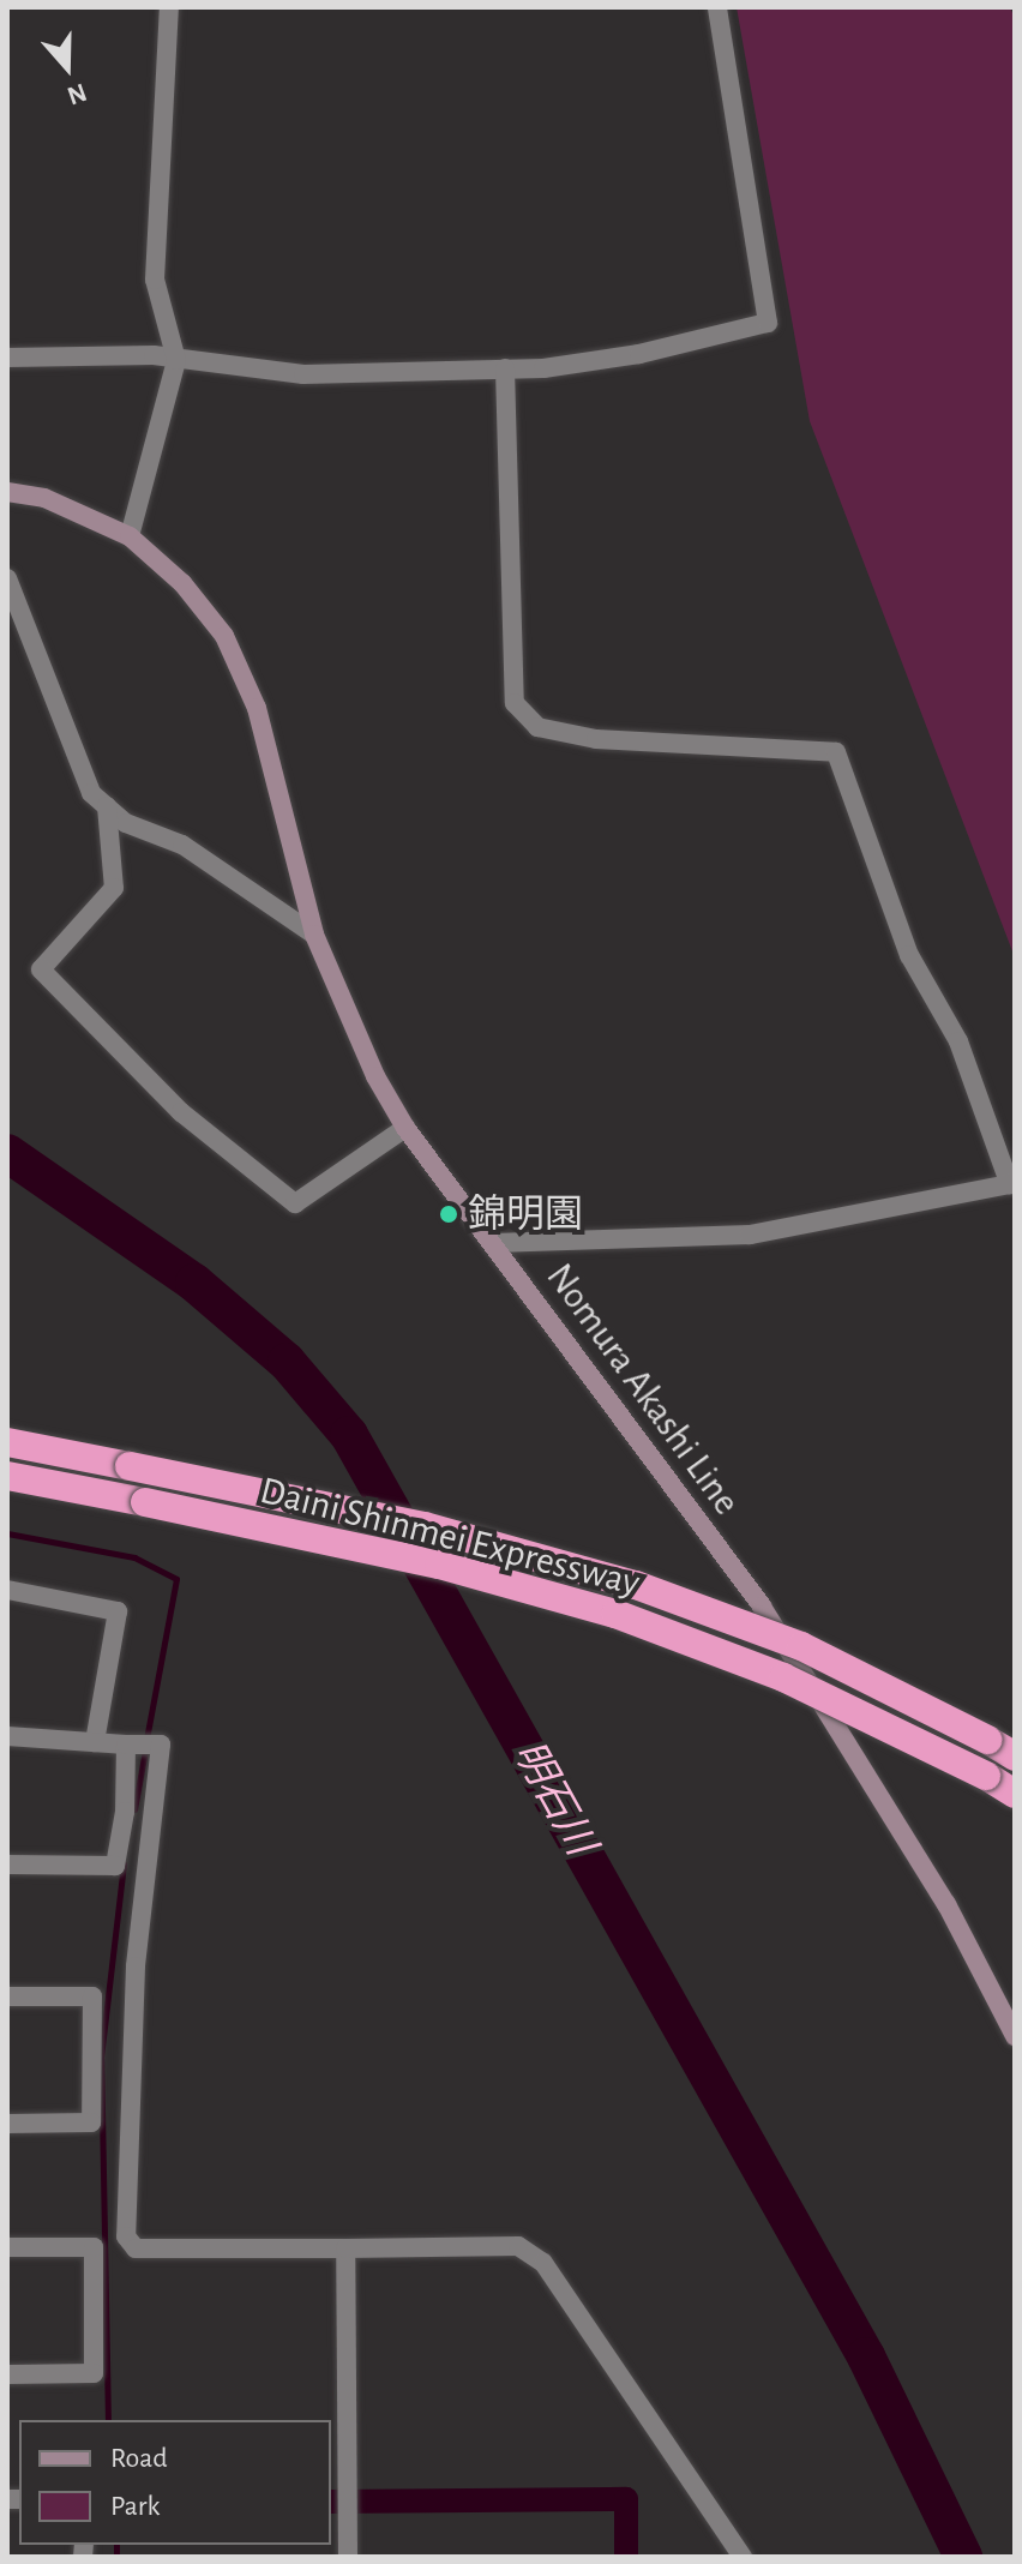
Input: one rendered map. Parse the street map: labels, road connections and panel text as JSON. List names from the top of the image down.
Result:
{
  "streets": {
    "highway": ["Daini Shinmei Expressway"],
    "main road": ["Nomura Akashi Line"]
  },
  "water": ["明石川"],
  "places": ["錦明園"],
  "legend": ["Road", "Park"],
  "north": "bottom"
}
